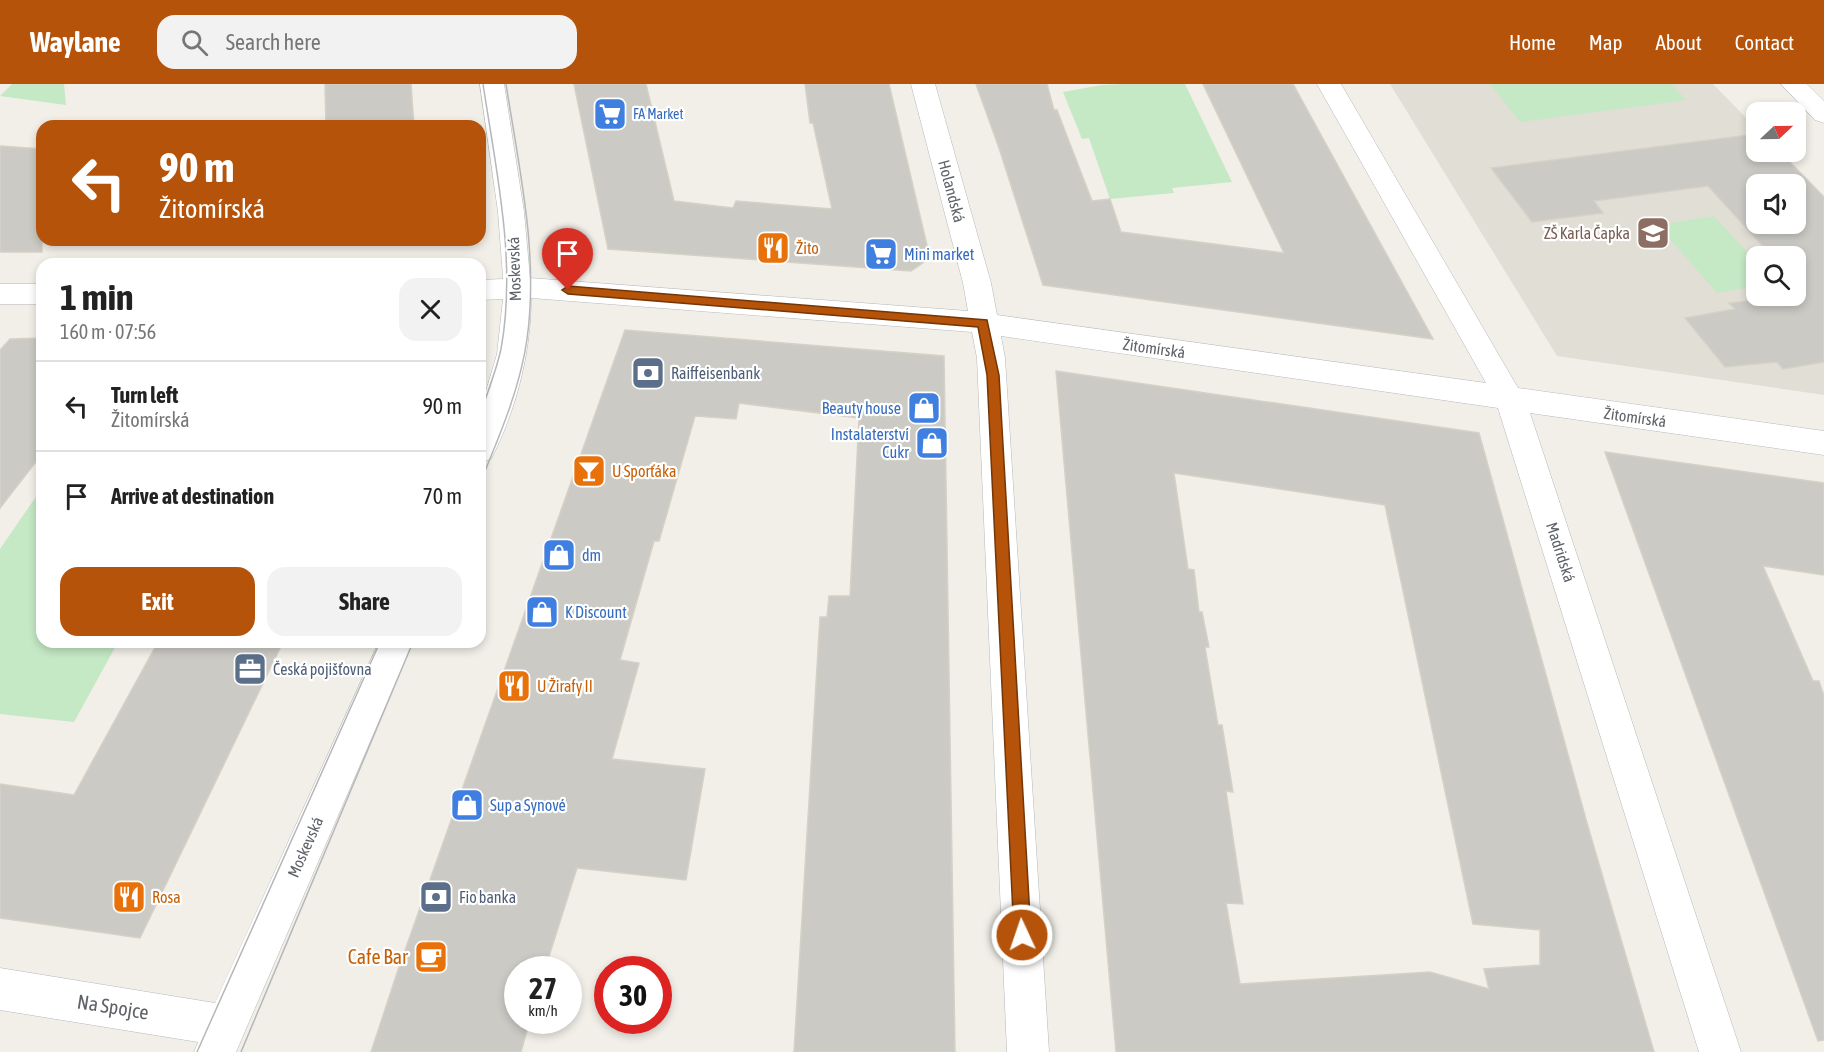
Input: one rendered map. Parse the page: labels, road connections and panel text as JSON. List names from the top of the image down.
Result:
{
  "streets": {
    "street": [
      "Holandská",
      "Moskevská",
      "Žitomírská",
      "Madridská",
      "Na Spojce"
    ]
  },
  "crossings": [
    ["Holandská", "Žitomírská"],
    ["Moskevská", "Žitomírská"],
    ["Moskevská", "Na Spojce"],
    ["Žitomírská", "Madridská"]
  ],
  "places": {
    "supermarket": ["FA Market", "Mini market"],
    "school or university": ["ZŠ Karla Čapka"],
    "restaurant": ["Žito", "U Žirafy II", "Rosa"],
    "bank": ["Raiffeisenbank", "Fio banka"],
    "shop": [
      "Beauty house",
      "Instalaterství Cukr",
      "dm",
      "K Discount",
      "Sup a Synové"
    ],
    "bar": ["U Sporťáka"],
    "office": ["Česká pojišťovna"],
    "cafe": ["Cafe Bar"]
  },
  "north": "right",
  "page": {
    "header": "Waylane",
    "search": "Search here",
    "nav": [
      "Home",
      "Map",
      "About",
      "Contact"
    ],
    "turn": ["90 m", "Žitomírská"],
    "heading": ["1 min", "160 m · 07:56"],
    "list": [
      {
        "name": "Turn left",
        "note": "Žitomírská",
        "value": "90 m"
      },
      {
        "name": "Arrive at destination",
        "value": "70 m"
      }
    ],
    "buttons": ["Exit", "Share"],
    "speed": "27 km/h",
    "limit": "30"
  }
}
